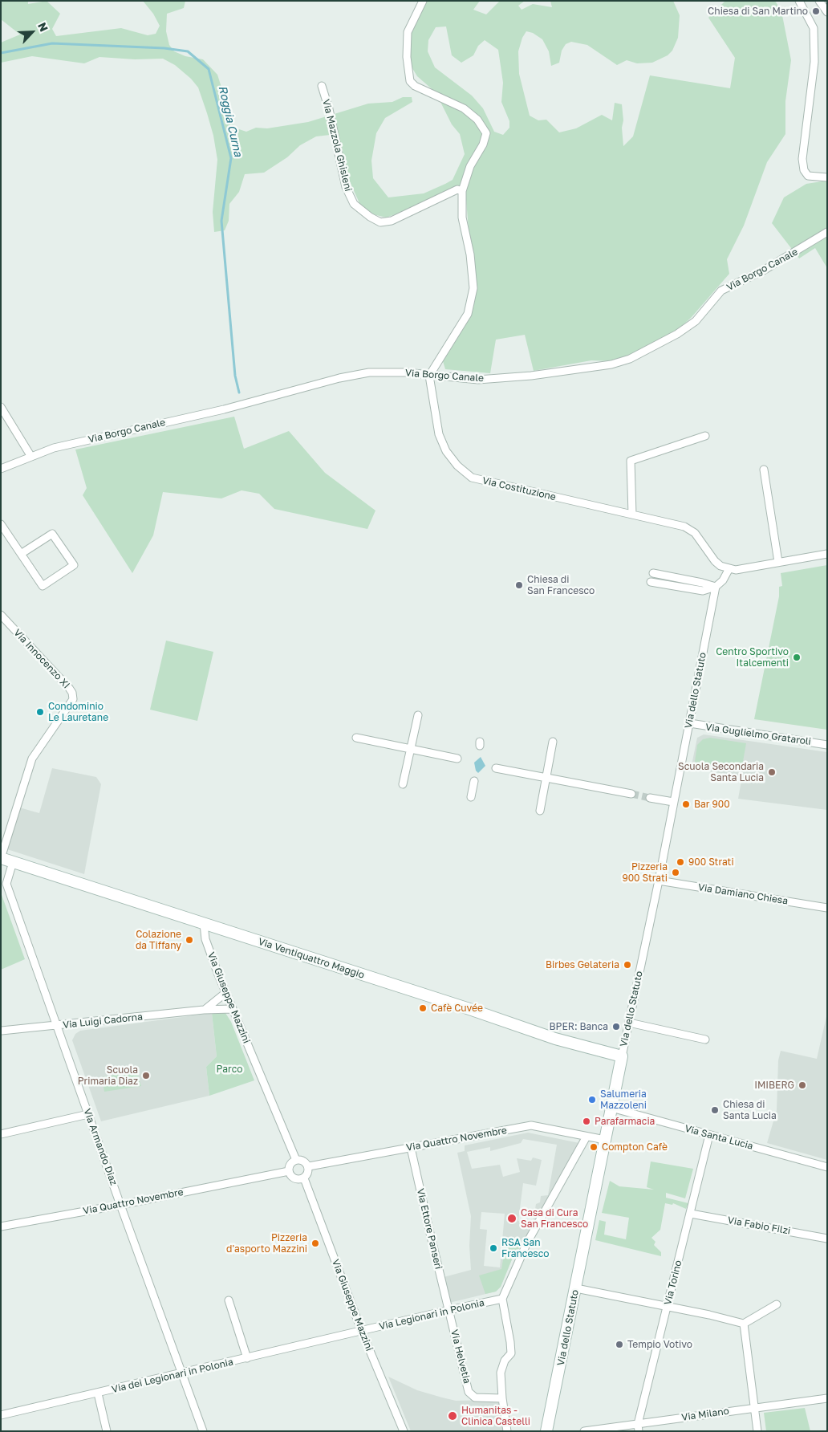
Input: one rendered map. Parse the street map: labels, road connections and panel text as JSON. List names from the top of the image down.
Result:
{
  "streets": {
    "street": [
      "Via Mazzola Ghisleni",
      "Via Borgo Canale",
      "Via Costituzione",
      "Via Innocenzo XI",
      "Via dello Statuto",
      "Via Guglielmo Grataroli",
      "Via Damiano Chiesa",
      "Via Ventiquattro Maggio",
      "Via Giuseppe Mazzini",
      "Via Luigi Cadorna",
      "Via Santa Lucia",
      "Via Quattro Novembre",
      "Via Armando Diaz",
      "Via Fabio Filzi",
      "Via Ettore Panseri",
      "Via Torino",
      "Via Legionari in Polonia",
      "Via Helvetia",
      "Via dei Legionari in Polonia",
      "Via Milano"
    ]
  },
  "crossings": [
    ["Via Borgo Canale", "Via Costituzione"],
    ["Via Costituzione", "Via dello Statuto"],
    ["Via Innocenzo XI", "Via Ventiquattro Maggio"],
    ["Via dello Statuto", "Via Guglielmo Grataroli"],
    ["Via dello Statuto", "Via Damiano Chiesa"],
    ["Via dello Statuto", "Via Ventiquattro Maggio"],
    ["Via dello Statuto", "Via Santa Lucia"],
    ["Via dello Statuto", "Via Quattro Novembre"],
    ["Via Ventiquattro Maggio", "Via Giuseppe Mazzini"],
    ["Via Ventiquattro Maggio", "Via Armando Diaz"],
    ["Via Giuseppe Mazzini", "Via Luigi Cadorna"],
    ["Via Giuseppe Mazzini", "Via Quattro Novembre"],
    ["Via Giuseppe Mazzini", "Via Legionari in Polonia"],
    ["Via Giuseppe Mazzini", "Via dei Legionari in Polonia"],
    ["Via Luigi Cadorna", "Via Armando Diaz"],
    ["Via Santa Lucia", "Via Torino"],
    ["Via Quattro Novembre", "Via Armando Diaz"],
    ["Via Quattro Novembre", "Via Ettore Panseri"],
    ["Via Armando Diaz", "Via dei Legionari in Polonia"],
    ["Via Fabio Filzi", "Via Torino"],
    ["Via Ettore Panseri", "Via Legionari in Polonia"],
    ["Via Ettore Panseri", "Via Helvetia"],
    ["Via Torino", "Via Milano"],
    ["Via Legionari in Polonia", "Via Helvetia"],
    ["Via Legionari in Polonia", "Via dei Legionari in Polonia"]
  ],
  "water": ["Roggia Curna"],
  "parks": ["Parco"],
  "places": [
    "Chiesa di San Martino",
    "Chiesa di San Francesco",
    "Centro Sportivo Italcementi",
    "Condominio Le Lauretane",
    "Scuola Secondaria Santa Lucia",
    "Bar 900",
    "900 Strati",
    "Pizzeria 900 Strati",
    "Colazione da Tiffany",
    "Birbes Gelateria",
    "Cafè Cuvée",
    "BPER: Banca",
    "Scuola Primaria Diaz",
    "IMIBERG",
    "Salumeria Mazzoleni",
    "Chiesa di Santa Lucia",
    "Parafarmacia",
    "Compton Cafè",
    "Casa di Cura San Francesco",
    "Pizzeria d'asporto Mazzini",
    "RSA San Francesco",
    "Tempio Votivo",
    "Humanitas - Clinica Castelli"
  ],
  "north": "top right"
}
